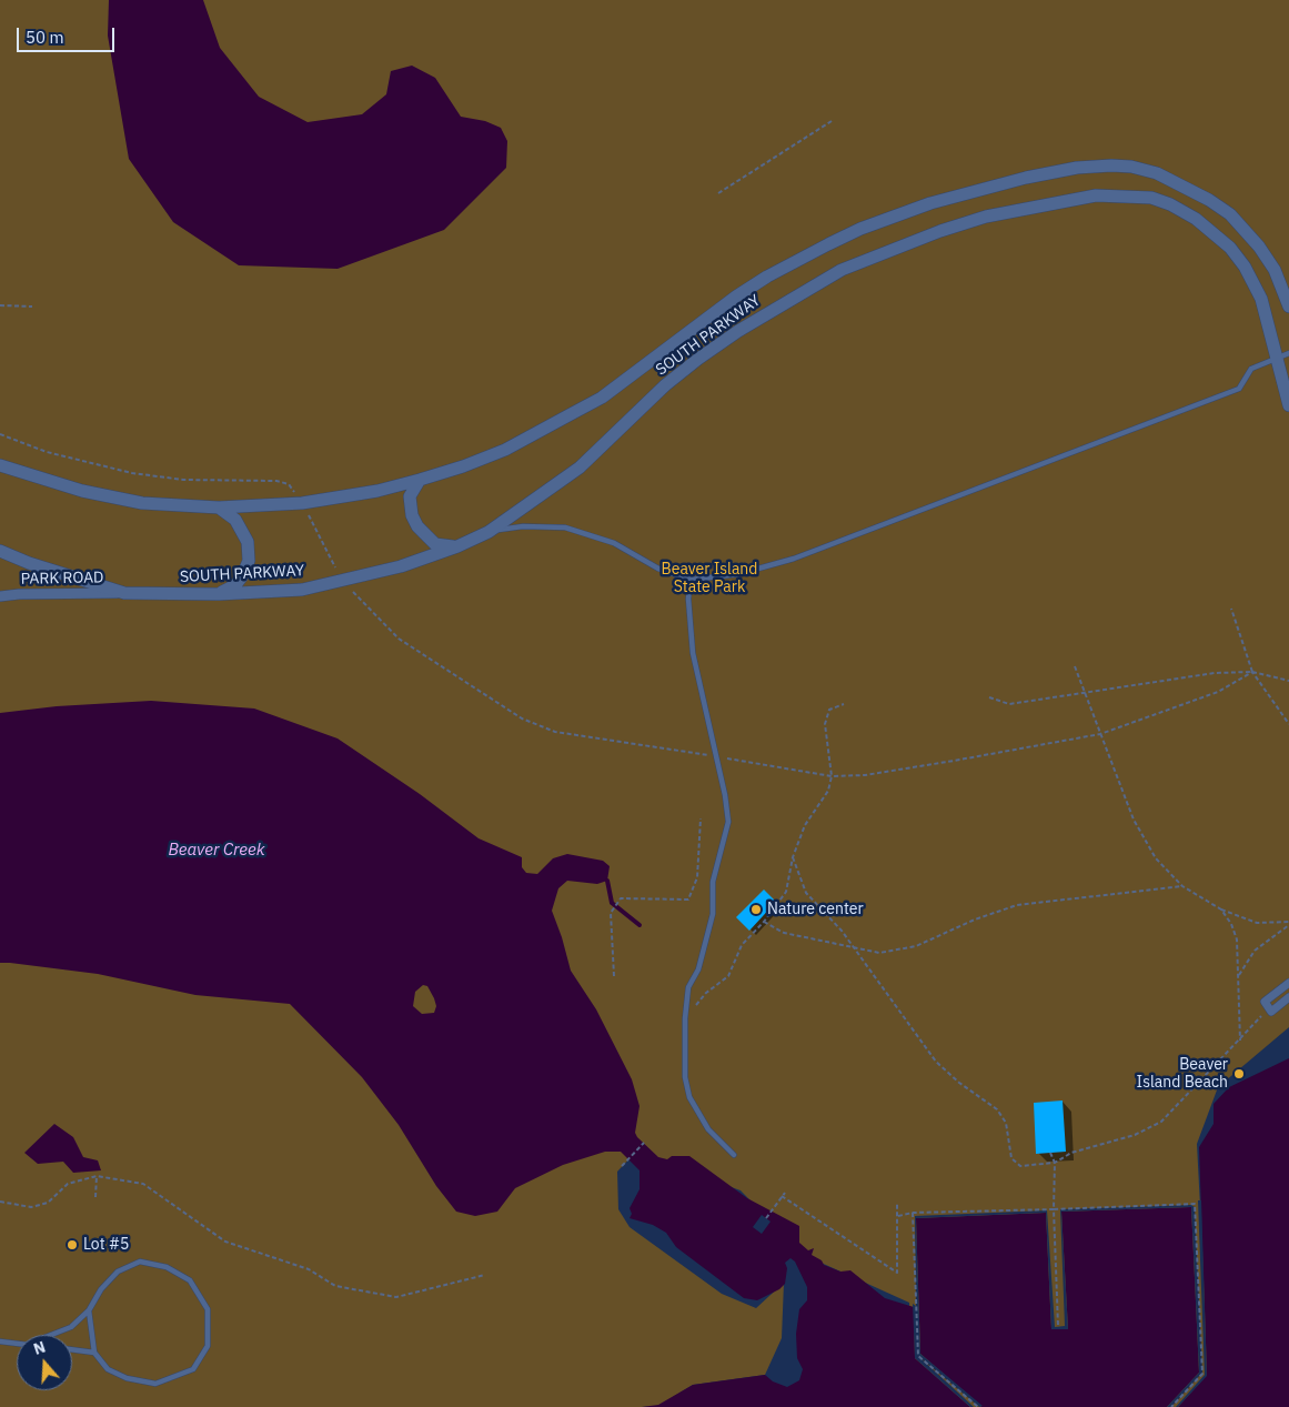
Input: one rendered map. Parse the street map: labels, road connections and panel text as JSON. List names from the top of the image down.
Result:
{
  "streets": {
    "street": ["SOUTH PARKWAY", "PARK ROAD"]
  },
  "crossings": [
    ["SOUTH PARKWAY", "PARK ROAD"]
  ],
  "water": ["Beaver Creek"],
  "parks": ["Beaver Island State Park"],
  "places": ["Nature center", "Beaver Island Beach", "Lot #5"],
  "scale_bar": "50 m",
  "north": "top"
}
